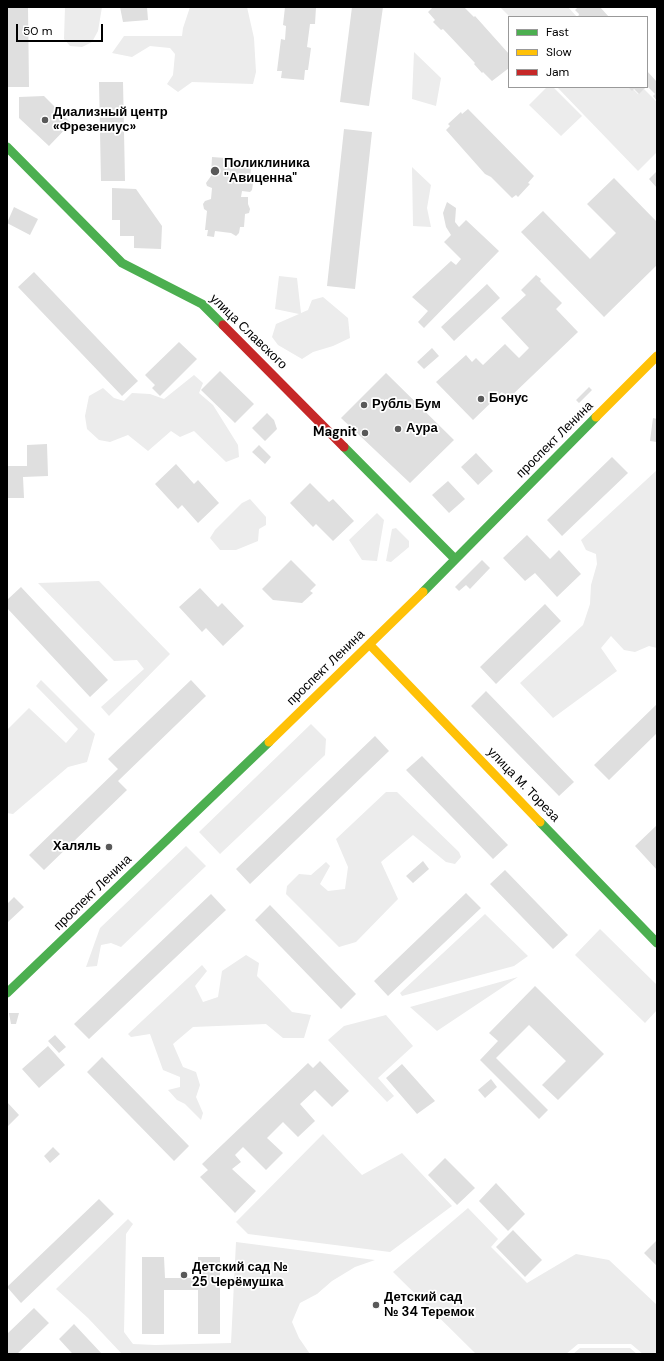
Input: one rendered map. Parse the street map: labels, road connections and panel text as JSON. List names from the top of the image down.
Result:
{
  "streets": {
    "street": ["улица Славского", "проспект Ленина", "улица М. Тореза"]
  },
  "crossings": [
    ["улица Славского", "проспект Ленина"],
    ["проспект Ленина", "улица М. Тореза"]
  ],
  "places": [
    "Диализный центр «Фрезениус»",
    "Поликлиника \"Авиценна\"",
    "Бонус",
    "Рубль Бум",
    "Аура",
    "Magnit",
    "Халяль",
    "Детский сад № 25 Черёмушка",
    "Детский сад № 34 Теремок"
  ],
  "legend": ["Fast", "Slow", "Jam"],
  "scale_bar": "50 m"
}
